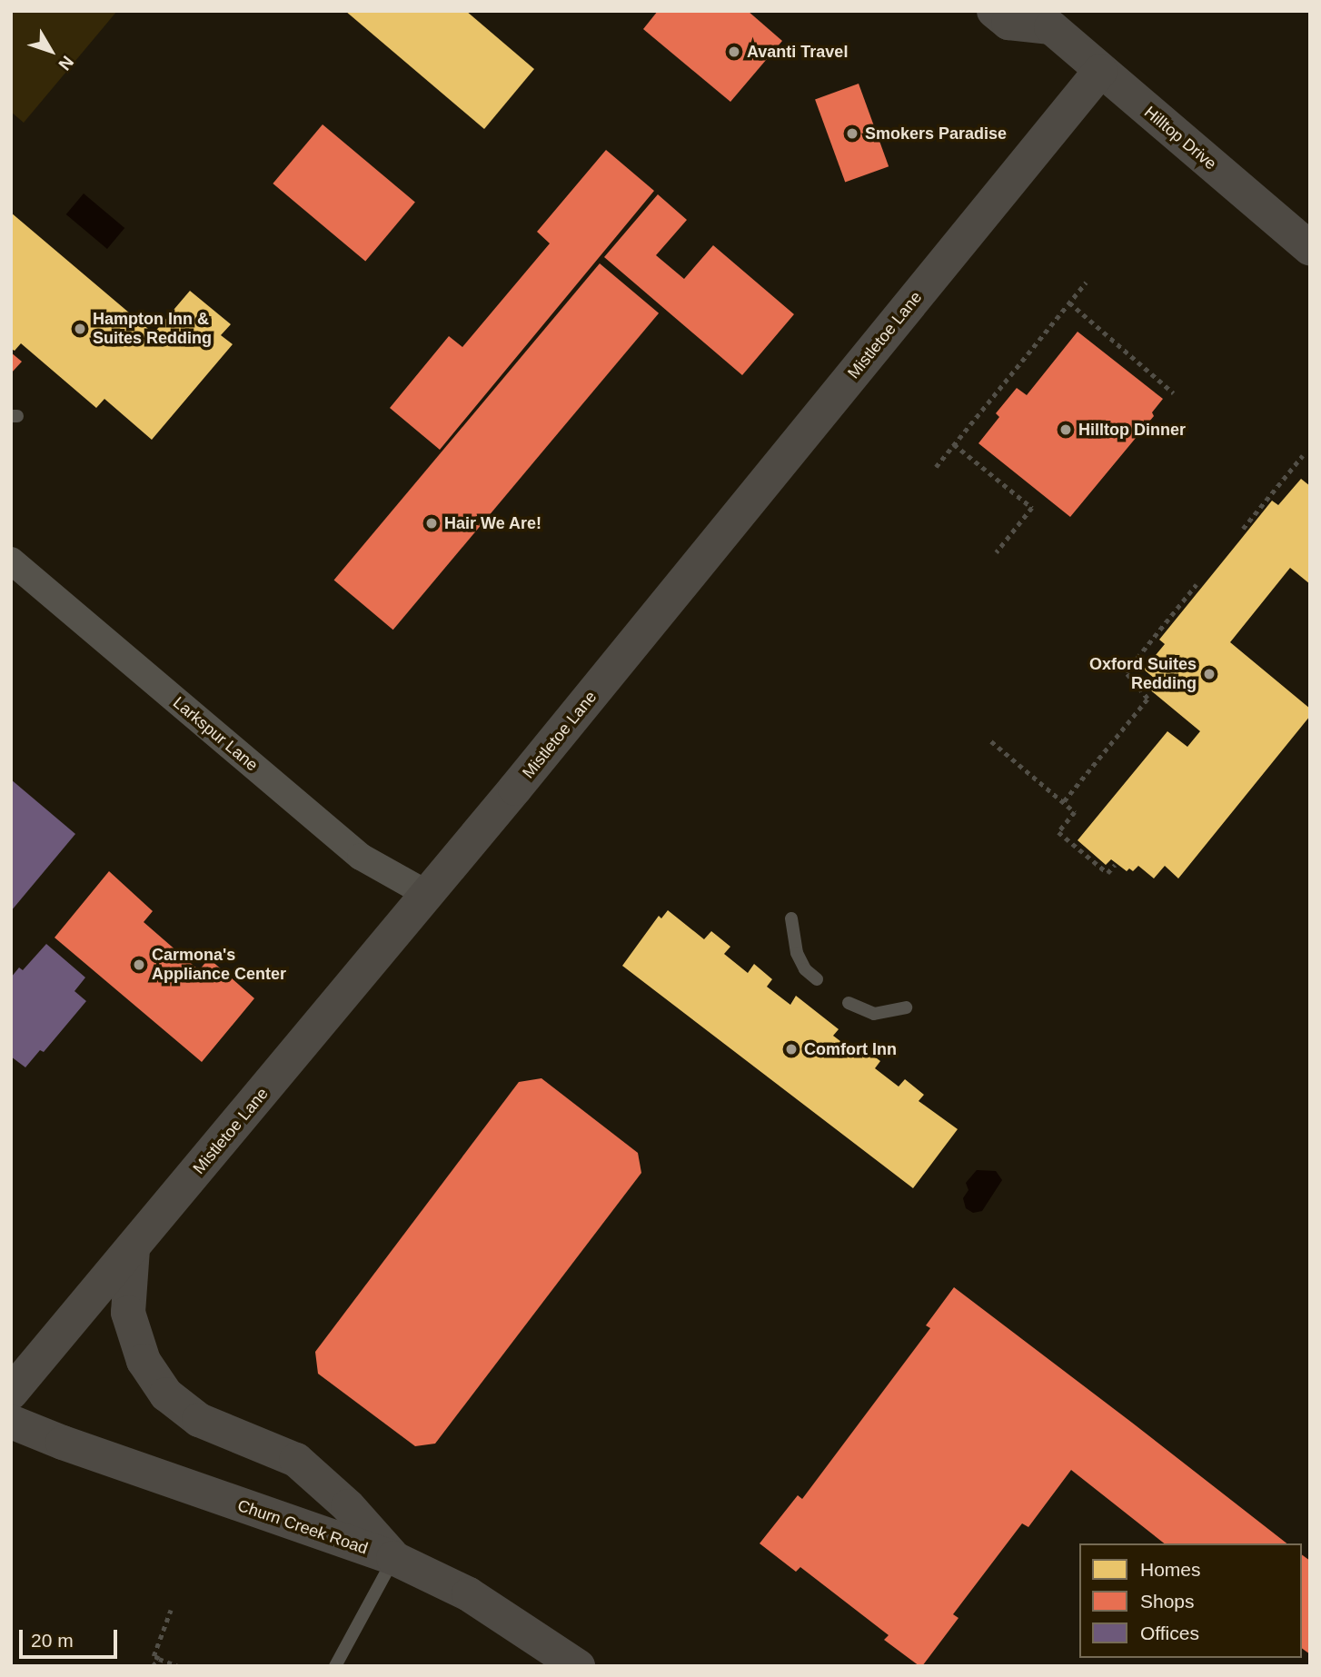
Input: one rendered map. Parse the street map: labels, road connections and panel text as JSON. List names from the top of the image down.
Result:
{
  "streets": {
    "street": [
      "Hilltop Drive",
      "Mistletoe Lane",
      "Larkspur Lane",
      "Churn Creek Road"
    ]
  },
  "crossings": [
    ["Hilltop Drive", "Mistletoe Lane"],
    ["Mistletoe Lane", "Larkspur Lane"]
  ],
  "places": [
    "Avanti Travel",
    "Smokers Paradise",
    "Hampton Inn & Suites Redding",
    "Hilltop Dinner",
    "Hair We Are!",
    "Oxford Suites Redding",
    "Carmona's Appliance Center",
    "Comfort Inn"
  ],
  "legend": ["Homes", "Shops", "Offices"],
  "scale_bar": "20 m",
  "north": "bottom right"
}
